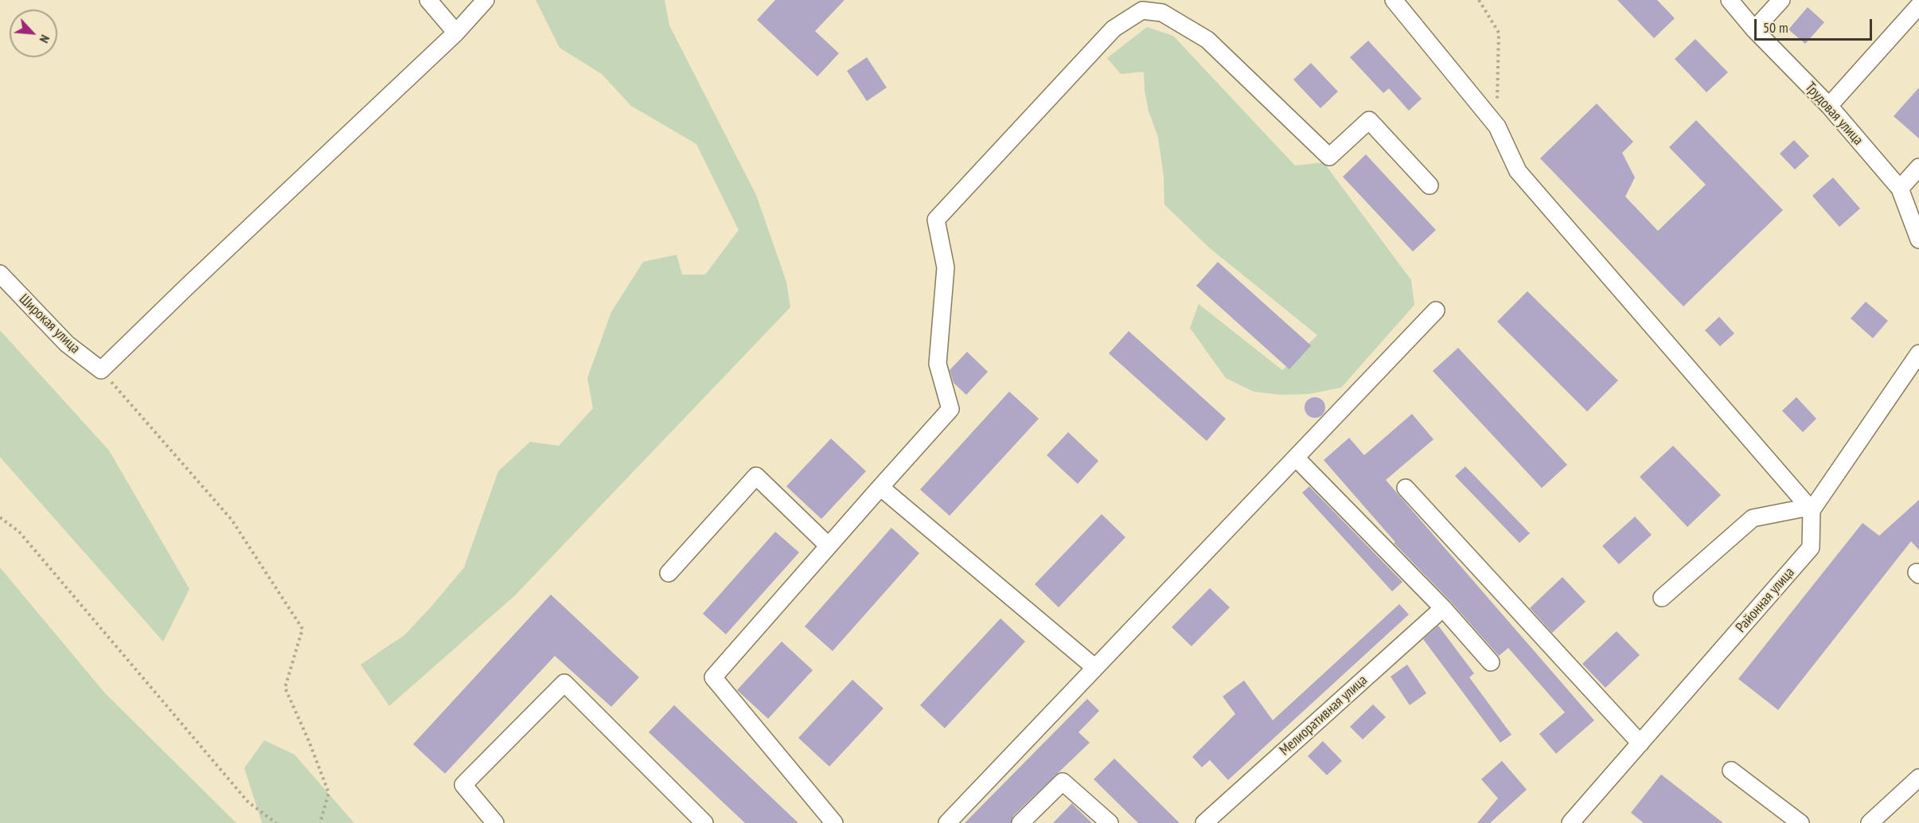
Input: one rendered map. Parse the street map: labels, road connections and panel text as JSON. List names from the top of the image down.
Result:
{
  "streets": {
    "street": [
      "Трудовая улица",
      "Широкая улица",
      "Районная улица",
      "Мелиоративная улица"
    ]
  },
  "scale_bar": "50 m",
  "north": "bottom right"
}
